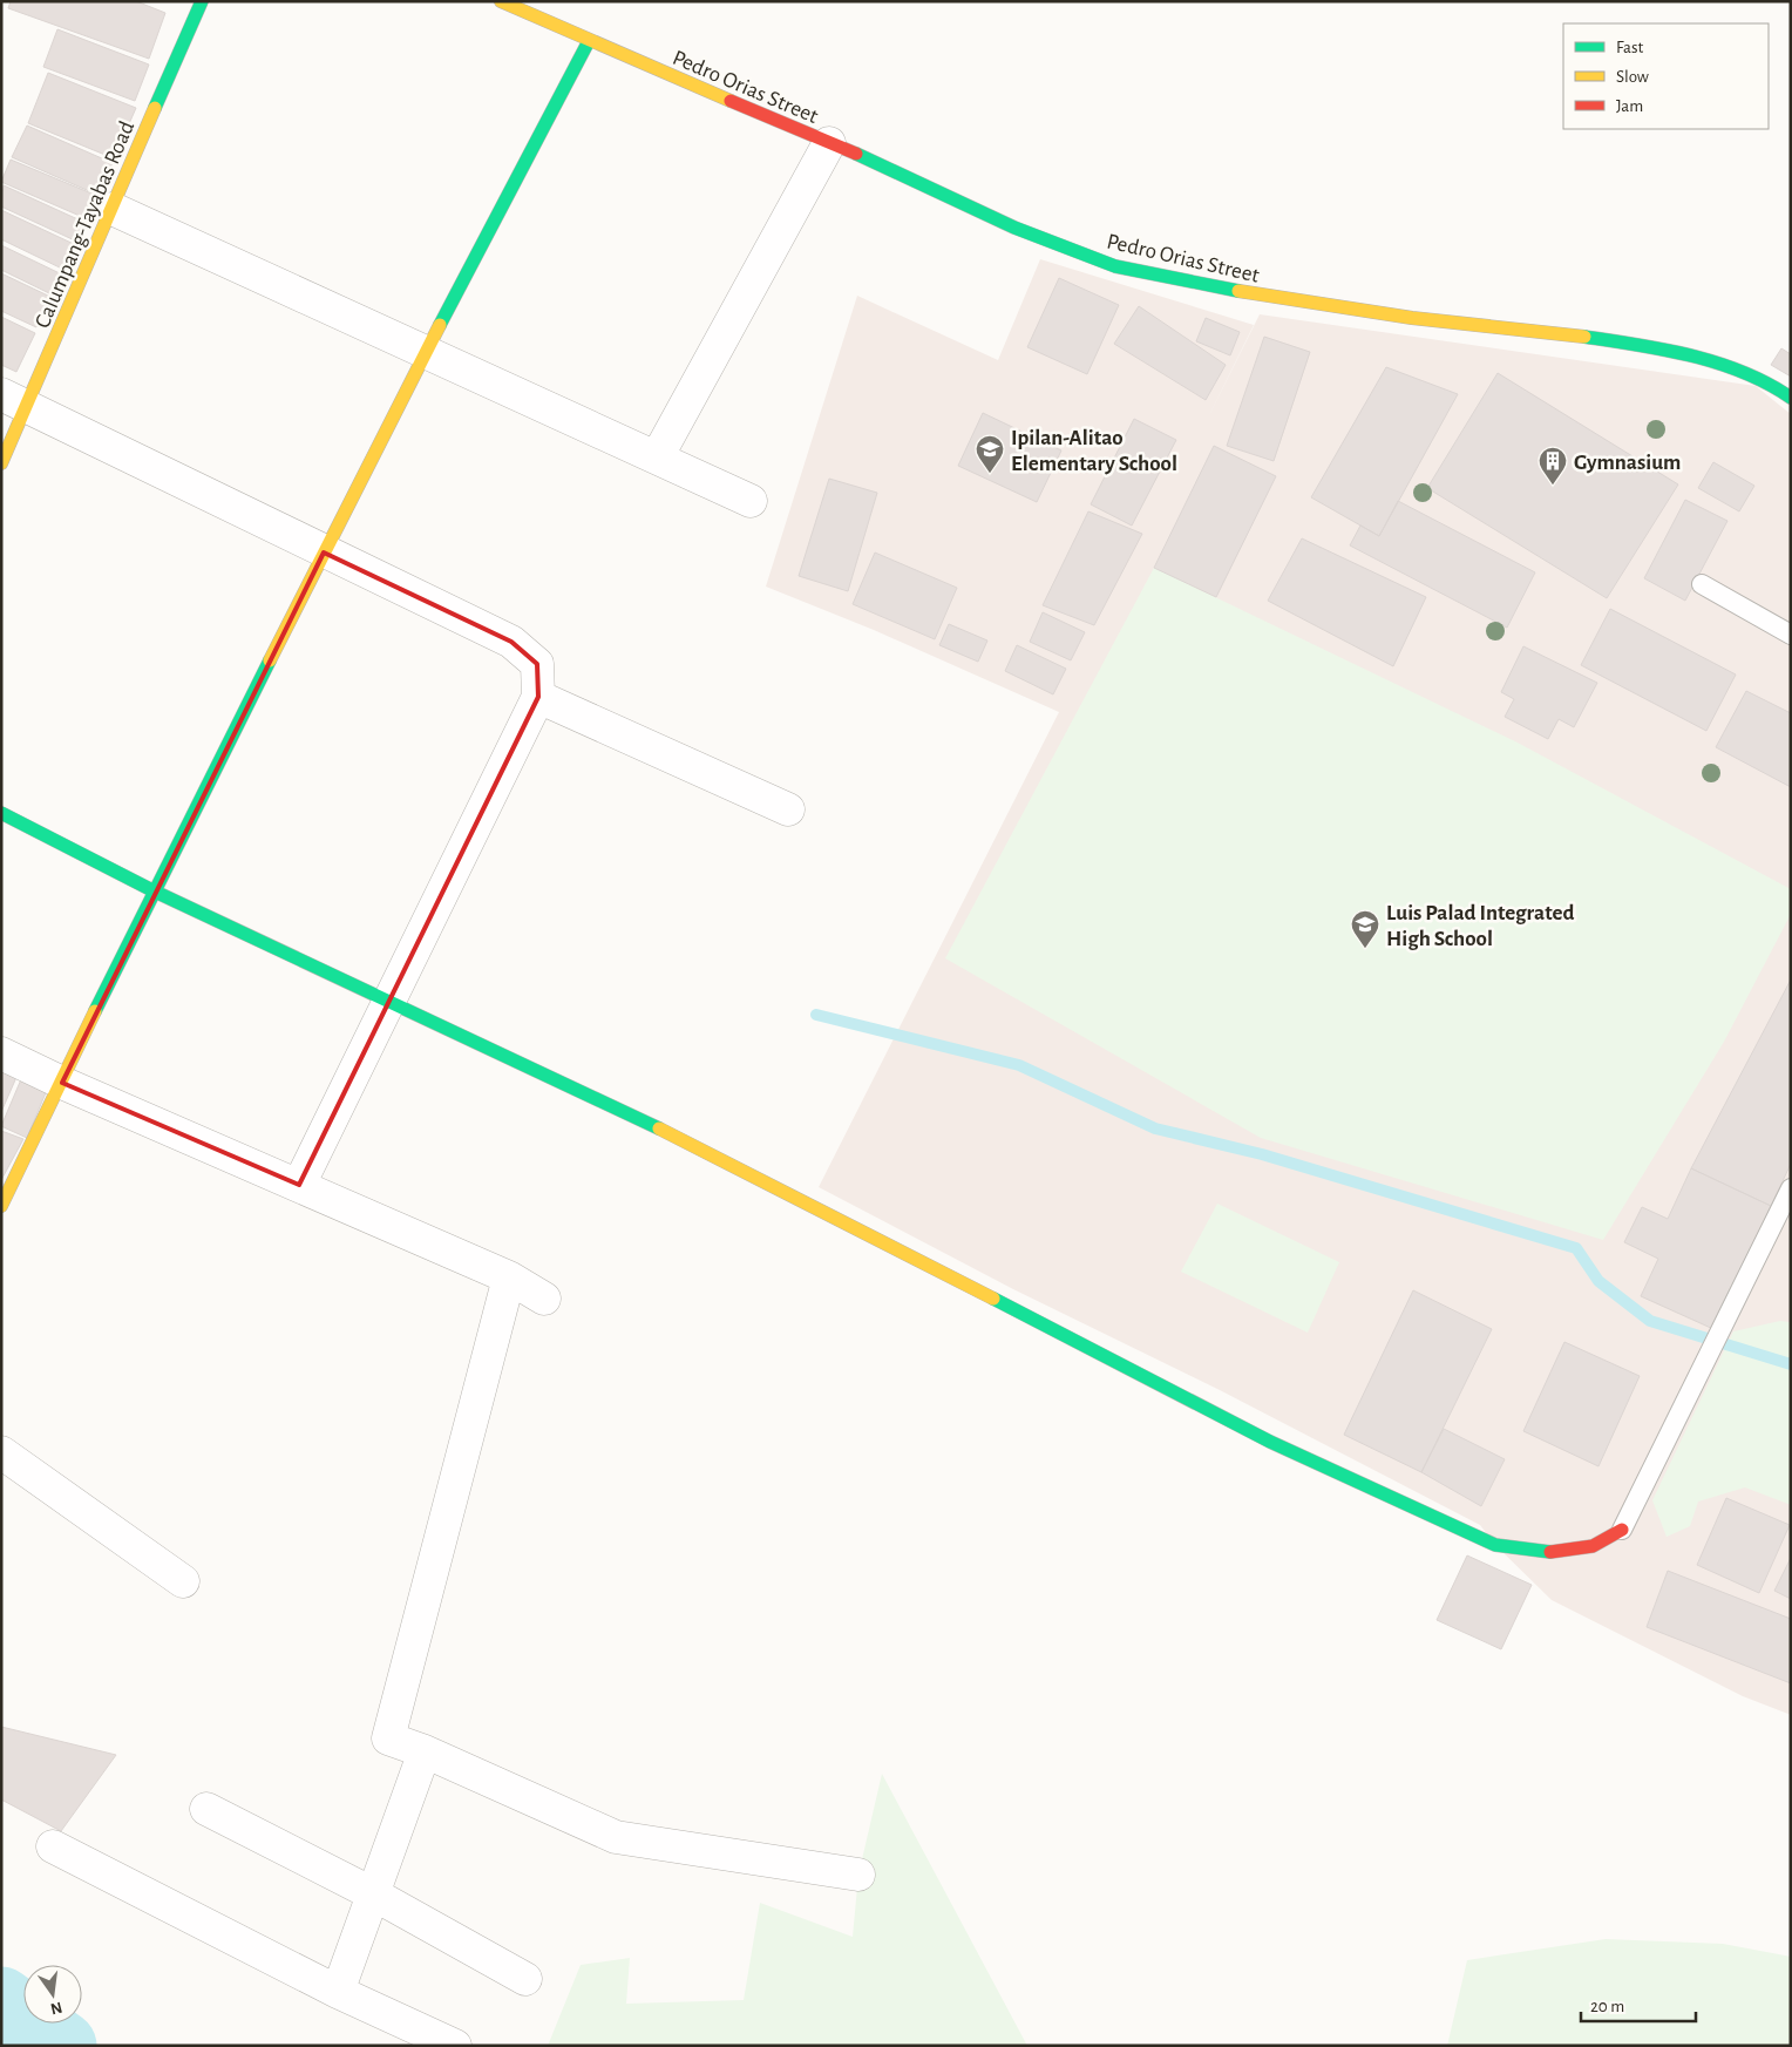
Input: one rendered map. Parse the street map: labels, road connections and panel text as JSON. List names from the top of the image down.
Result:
{
  "streets": {
    "street": ["Pedro Orias Street", "Calumpang-Tayabas Road"]
  },
  "places": {
    "school or university": ["Ipilan-Alitao Elementary School", "Luis Palad Integrated High School"],
    "building": ["Gymnasium"]
  },
  "legend": ["Fast", "Slow", "Jam"],
  "scale_bar": "20 m",
  "north": "bottom"
}
